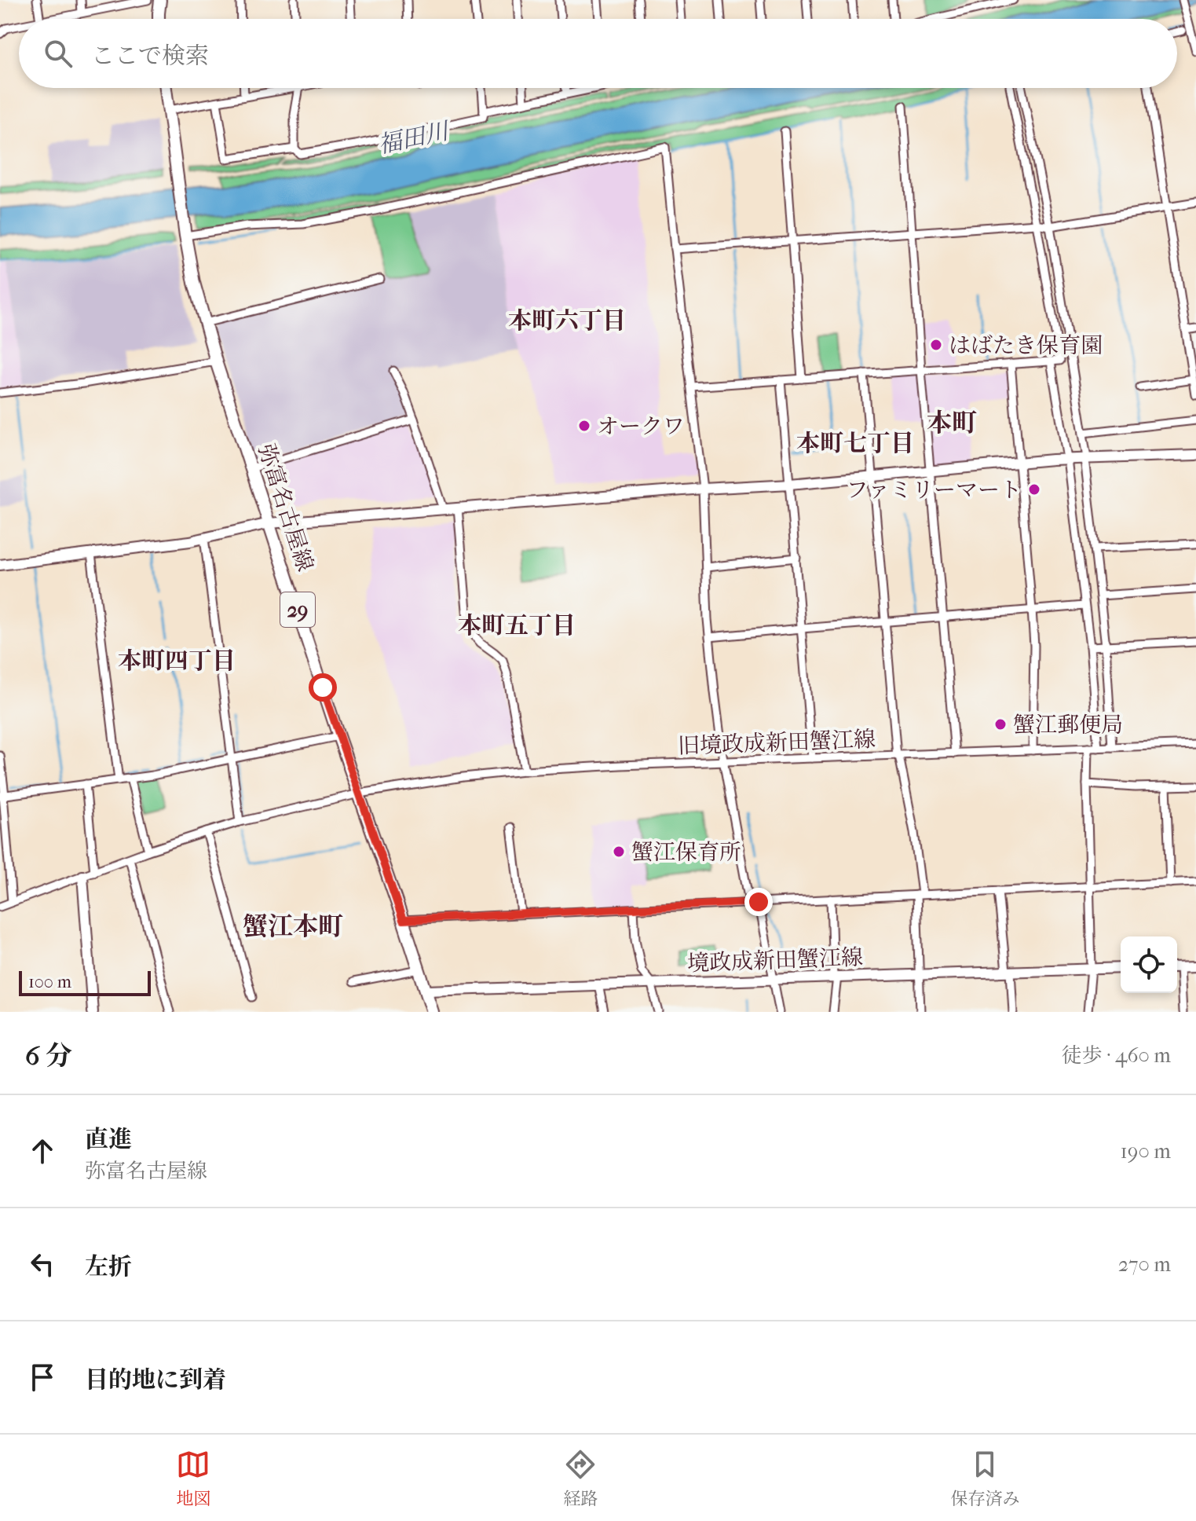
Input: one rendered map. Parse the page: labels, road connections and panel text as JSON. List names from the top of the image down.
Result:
{
  "streets": {
    "main road": ["弥富名古屋線", "29"],
    "street": ["旧境政成新田蟹江線", "境政成新田蟹江線"]
  },
  "crossings": [
    ["弥富名古屋線", "旧境政成新田蟹江線"],
    ["弥富名古屋線", "境政成新田蟹江線"]
  ],
  "districts": [
    "本町六丁目",
    "本町",
    "本町七丁目",
    "本町五丁目",
    "本町四丁目",
    "蟹江本町"
  ],
  "water": ["福田川"],
  "places": [
    "はばたき保育園",
    "オークワ",
    "ファミリーマート",
    "蟹江郵便局",
    "蟹江保育所"
  ],
  "scale_bar": "100 m",
  "page": {
    "search": "ここで検索",
    "scale": "100 m",
    "heading": ["6 分", "徒歩 · 460 m"],
    "list": [
      ["直進", "弥富名古屋線", "190 m"],
      ["左折", "270 m"],
      "目的地に到着"
    ],
    "nav": ["地図", "経路", "保存済み"]
  }
}
